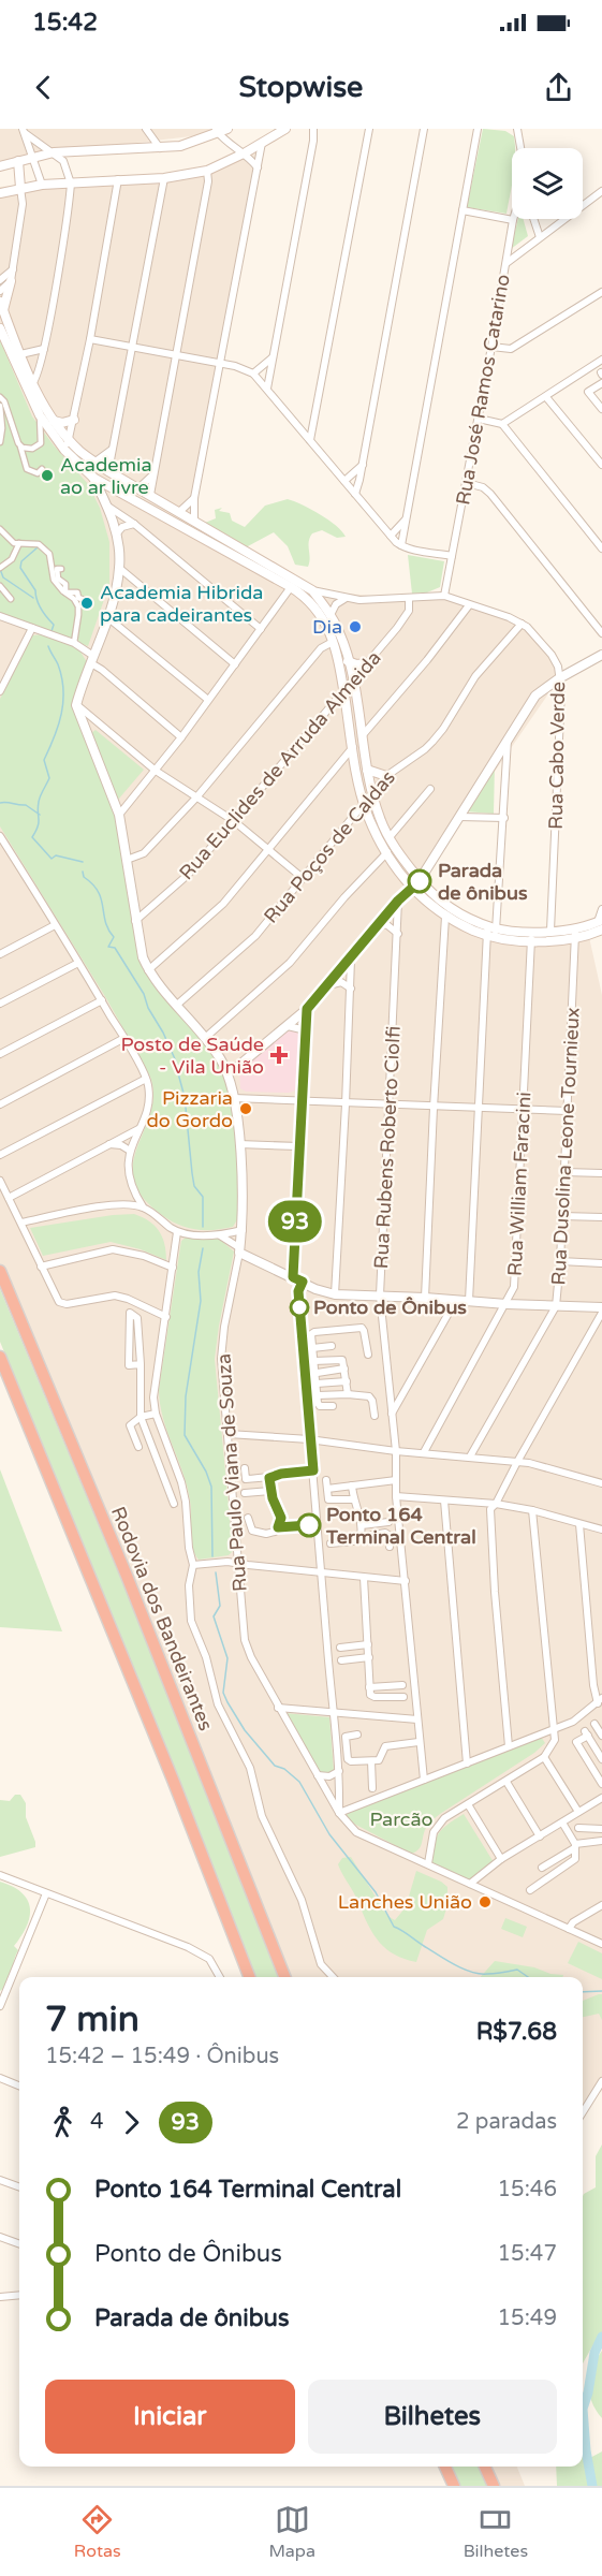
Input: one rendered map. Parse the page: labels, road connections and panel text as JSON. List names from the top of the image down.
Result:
{
  "streets": {
    "highway": ["Rodovia dos Bandeirantes"],
    "street": [
      "Rua José Ramos Catarino",
      "Rua Cabo Verde",
      "Rua Euclides de Arruda Almeida",
      "Rua Poços de Caldas",
      "Rua Dusolina Leone Tournieux",
      "Rua Rubens Roberto Ciolfi",
      "Rua William Faracini",
      "Rua Paulo Viana de Souza"
    ]
  },
  "crossings": [
    ["Rua José Ramos Catarino", "Rua Cabo Verde"],
    ["Rua Cabo Verde", "Rua Euclides de Arruda Almeida"],
    ["Rua Cabo Verde", "Rua Poços de Caldas"],
    ["Rua Euclides de Arruda Almeida", "Rua Paulo Viana de Souza"],
    ["Rua Poços de Caldas", "Rua Paulo Viana de Souza"]
  ],
  "parks": ["Parcão"],
  "places": {
    "other": [
      "Academia ao ar livre",
      "Academia Hibrida para cadeirantes",
      "Dia",
      "Parada de ônibus",
      "Pizzaria do Gordo",
      "Ponto de Ônibus",
      "Ponto 164 Terminal Central",
      "Lanches União"
    ],
    "health": ["Posto de Saúde - Vila União"]
  },
  "lines": ["bus line 93"],
  "page": {
    "status": "15:42",
    "header": "Stopwise",
    "on_map": "93",
    "heading": ["7 min", "15:42 – 15:49 · Ônibus", "R$7.68"],
    "legs": ["4", "93", "2 paradas"],
    "list": [
      {
        "name": "Ponto 164 Terminal Central",
        "value": "15:46"
      },
      {
        "name": "Ponto de Ônibus",
        "value": "15:47"
      },
      {
        "name": "Parada de ônibus",
        "value": "15:49"
      }
    ],
    "buttons": ["Iniciar", "Bilhetes"],
    "tabs": ["Rotas", "Mapa", "Bilhetes"]
  }
}
